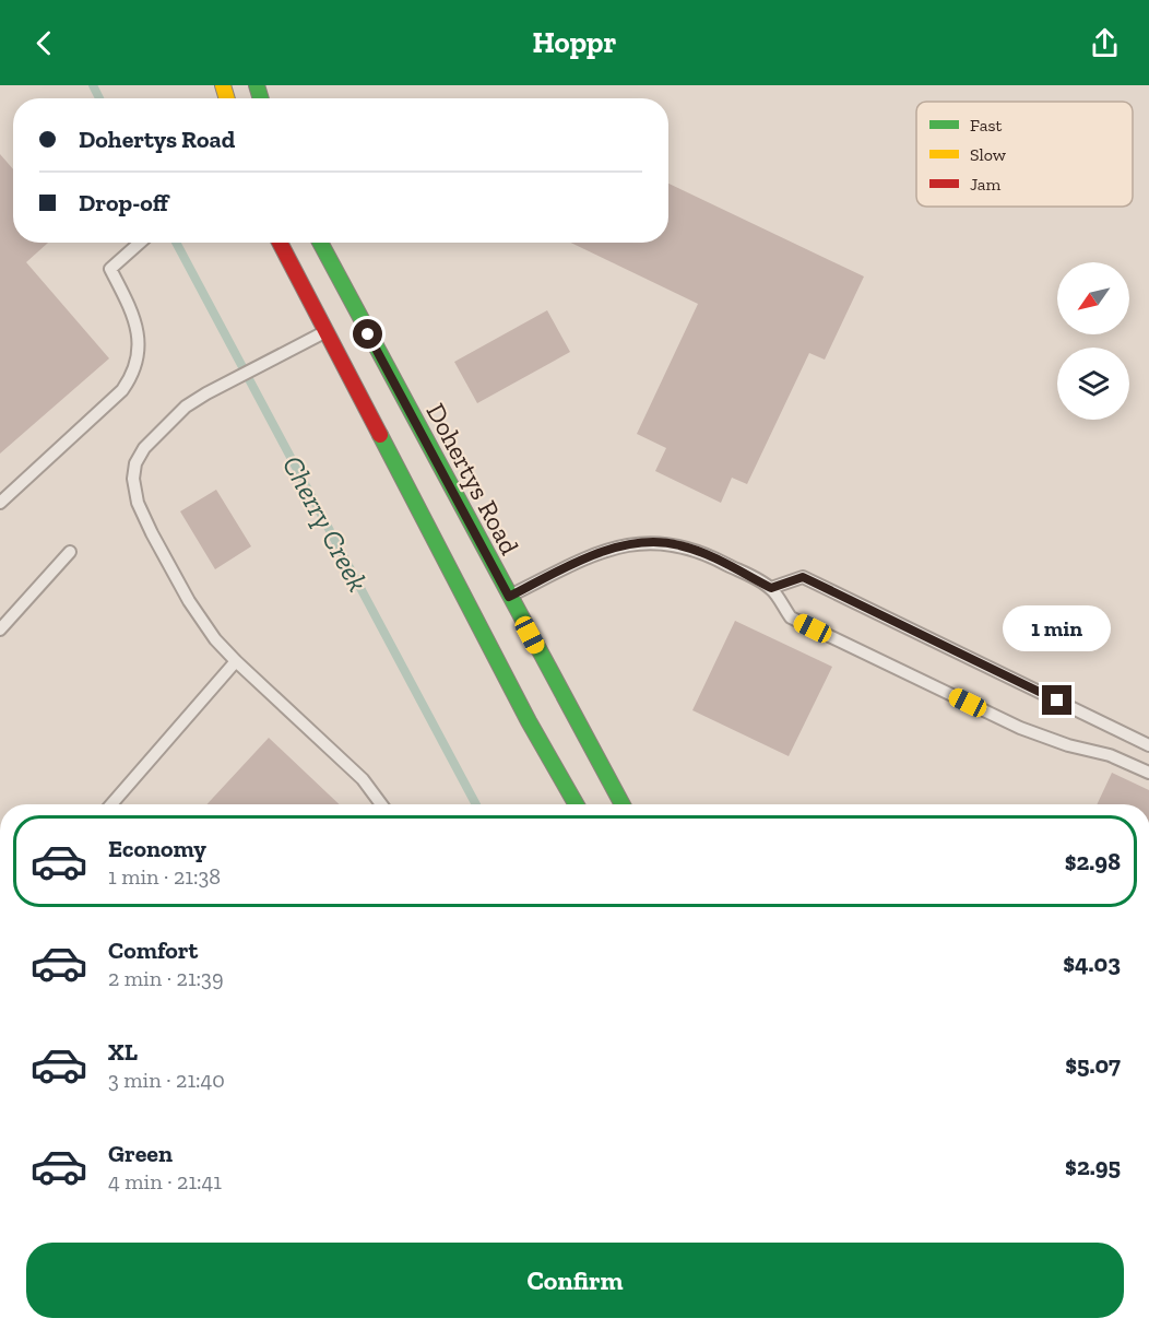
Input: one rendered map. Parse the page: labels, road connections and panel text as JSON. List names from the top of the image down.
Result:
{
  "streets": {
    "main road": ["Dohertys Road"]
  },
  "water": ["Cherry Creek"],
  "legend": ["Fast", "Slow", "Jam"],
  "north": "bottom left",
  "page": {
    "header": "Hoppr",
    "banner": ["Dohertys Road", "Drop-off"],
    "bubble": "1 min",
    "list": [
      {
        "name": "Economy",
        "note": "1 min · 21:38",
        "value": "$2.98"
      },
      {
        "name": "Comfort",
        "note": "2 min · 21:39",
        "value": "$4.03"
      },
      {
        "name": "XL",
        "note": "3 min · 21:40",
        "value": "$5.07"
      },
      {
        "name": "Green",
        "note": "4 min · 21:41",
        "value": "$2.95"
      }
    ],
    "buttons": "Confirm"
  }
}
